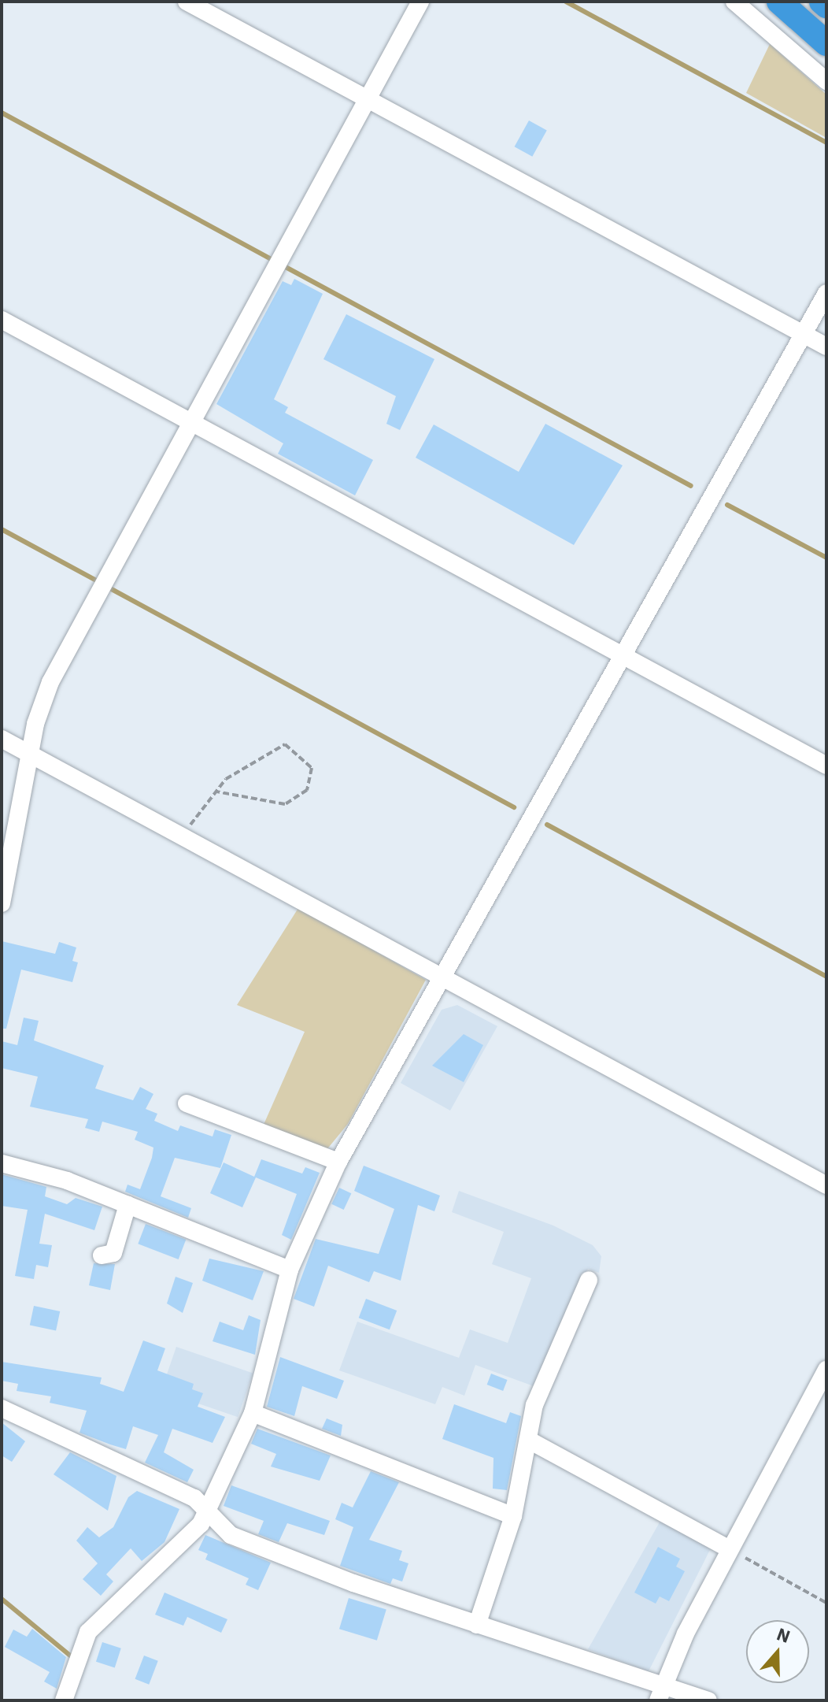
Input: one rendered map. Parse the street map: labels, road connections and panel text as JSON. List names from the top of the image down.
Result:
{
  "north": "top"
}
